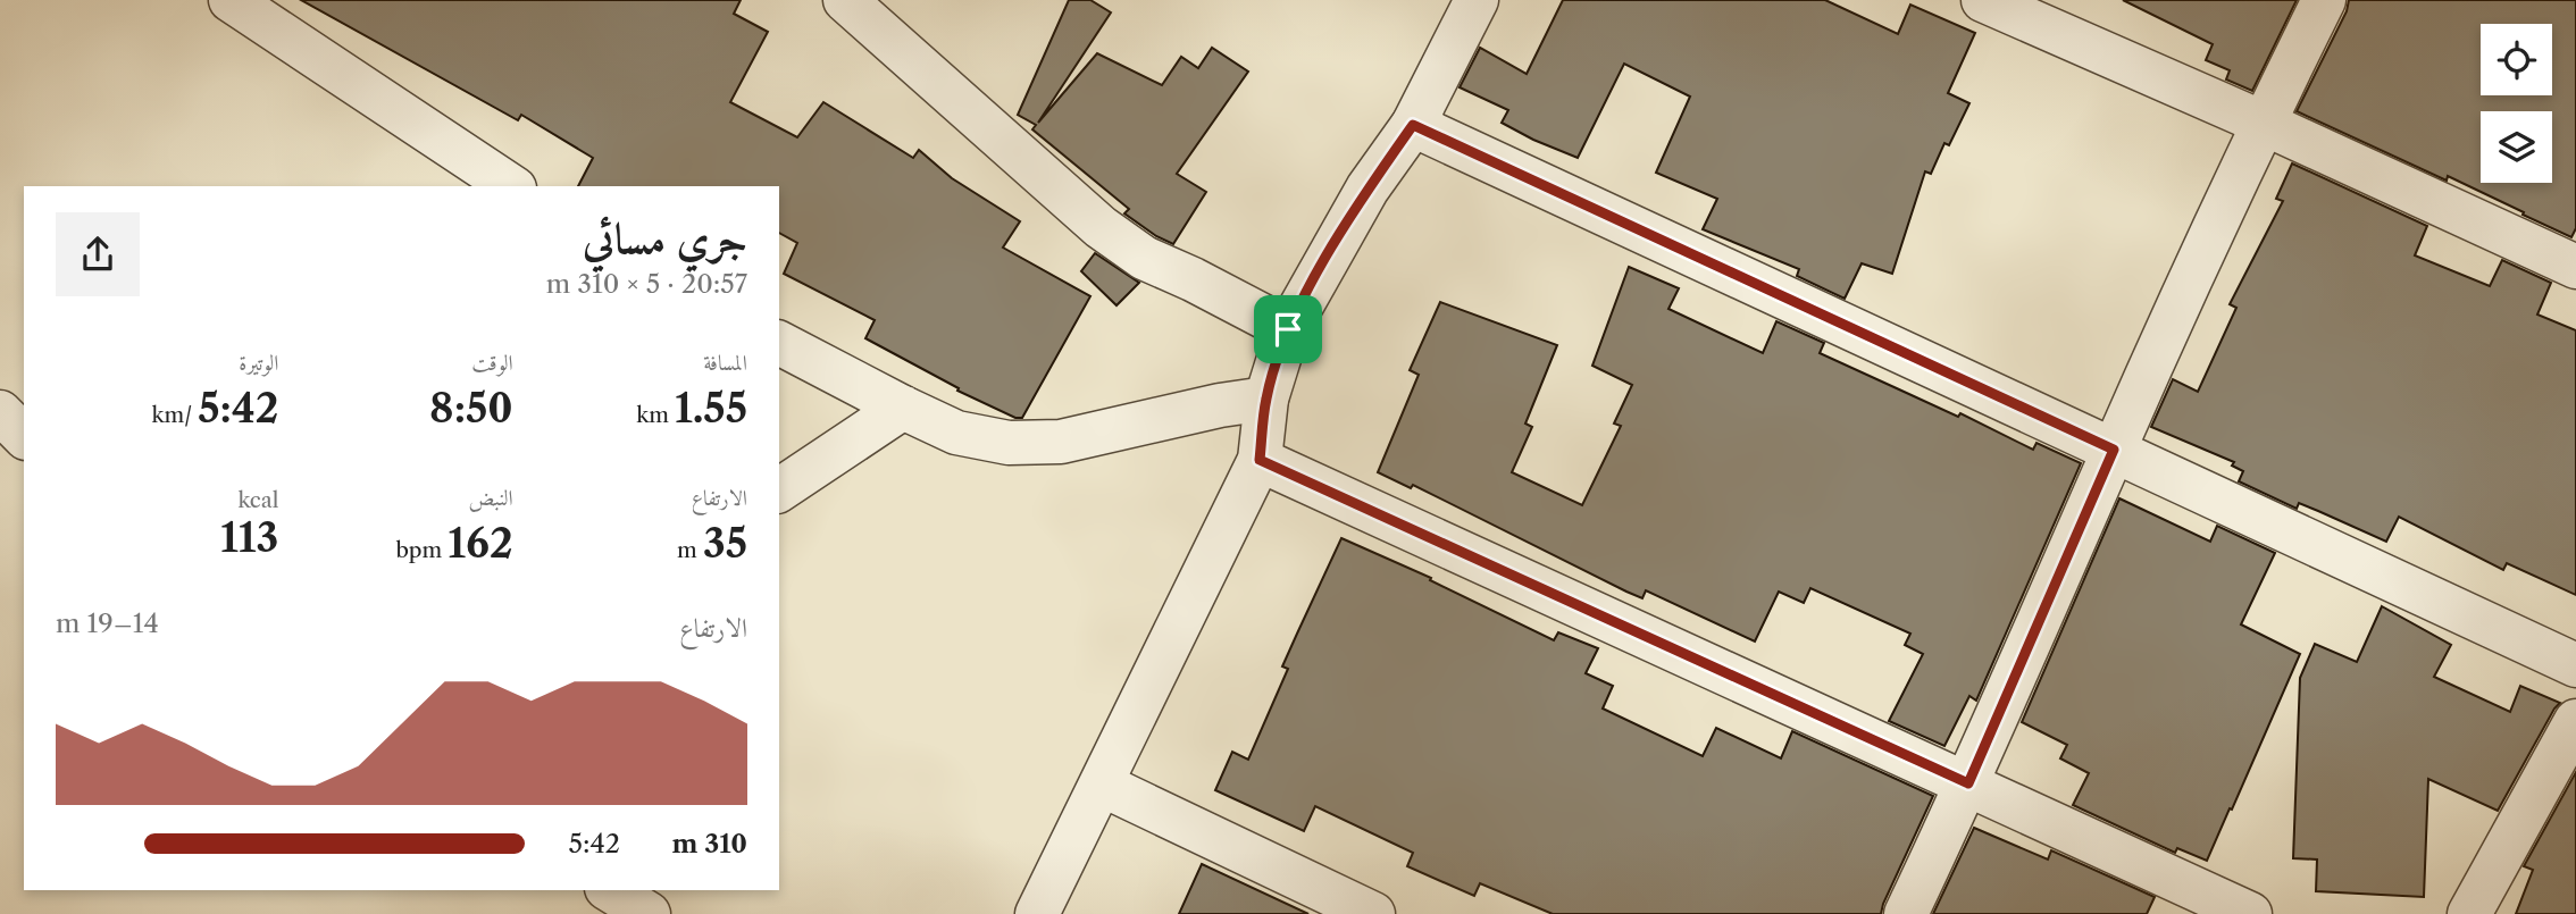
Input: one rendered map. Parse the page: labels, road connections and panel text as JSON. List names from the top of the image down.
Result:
{
  "page": {
    "heading": ["جري مسائي", "20:57 · 5 × 310 m"],
    "stats": [
      ["المسافة", "1.55 km"],
      ["الوقت", "8:50"],
      ["الوتيرة", "5:42 /km"],
      ["الارتفاع", "35 m"],
      ["النبض", "162 bpm"],
      ["kcal", "113"]
    ],
    "chart": ["الارتفاع", "14–19 m"],
    "list": [
      {
        "name": "310 m",
        "note": "5:42"
      }
    ]
  }
}
